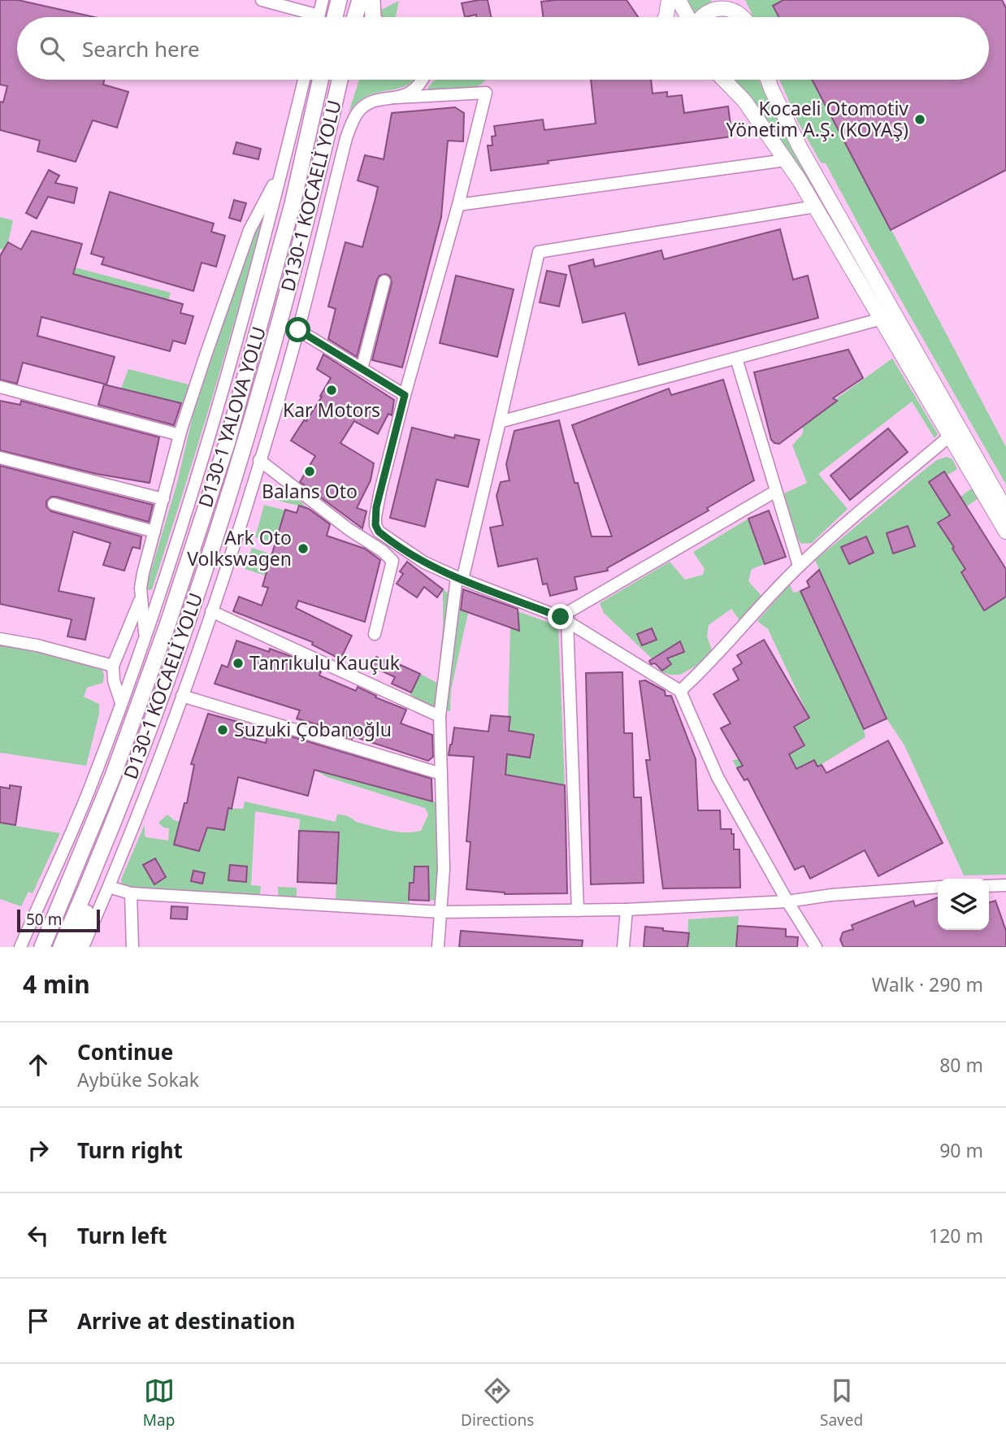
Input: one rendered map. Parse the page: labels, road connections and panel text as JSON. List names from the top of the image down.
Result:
{
  "streets": {
    "highway": ["D130-1 KOCAELİ YOLU", "D130-1 YALOVA YOLU"]
  },
  "places": [
    "Kocaeli Otomotiv Yönetim A.Ş. (KOYAŞ)",
    "Kar Motors",
    "Balans Oto",
    "Ark Oto Volkswagen",
    "Tanrıkulu Kauçuk",
    "Suzuki Çobanoğlu"
  ],
  "scale_bar": "50 m",
  "page": {
    "search": "Search here",
    "scale": "50 m",
    "heading": ["4 min", "Walk · 290 m"],
    "list": [
      ["Continue", "Aybüke Sokak", "80 m"],
      ["Turn right", "90 m"],
      ["Turn left", "120 m"],
      "Arrive at destination"
    ],
    "nav": ["Map", "Directions", "Saved"]
  }
}
